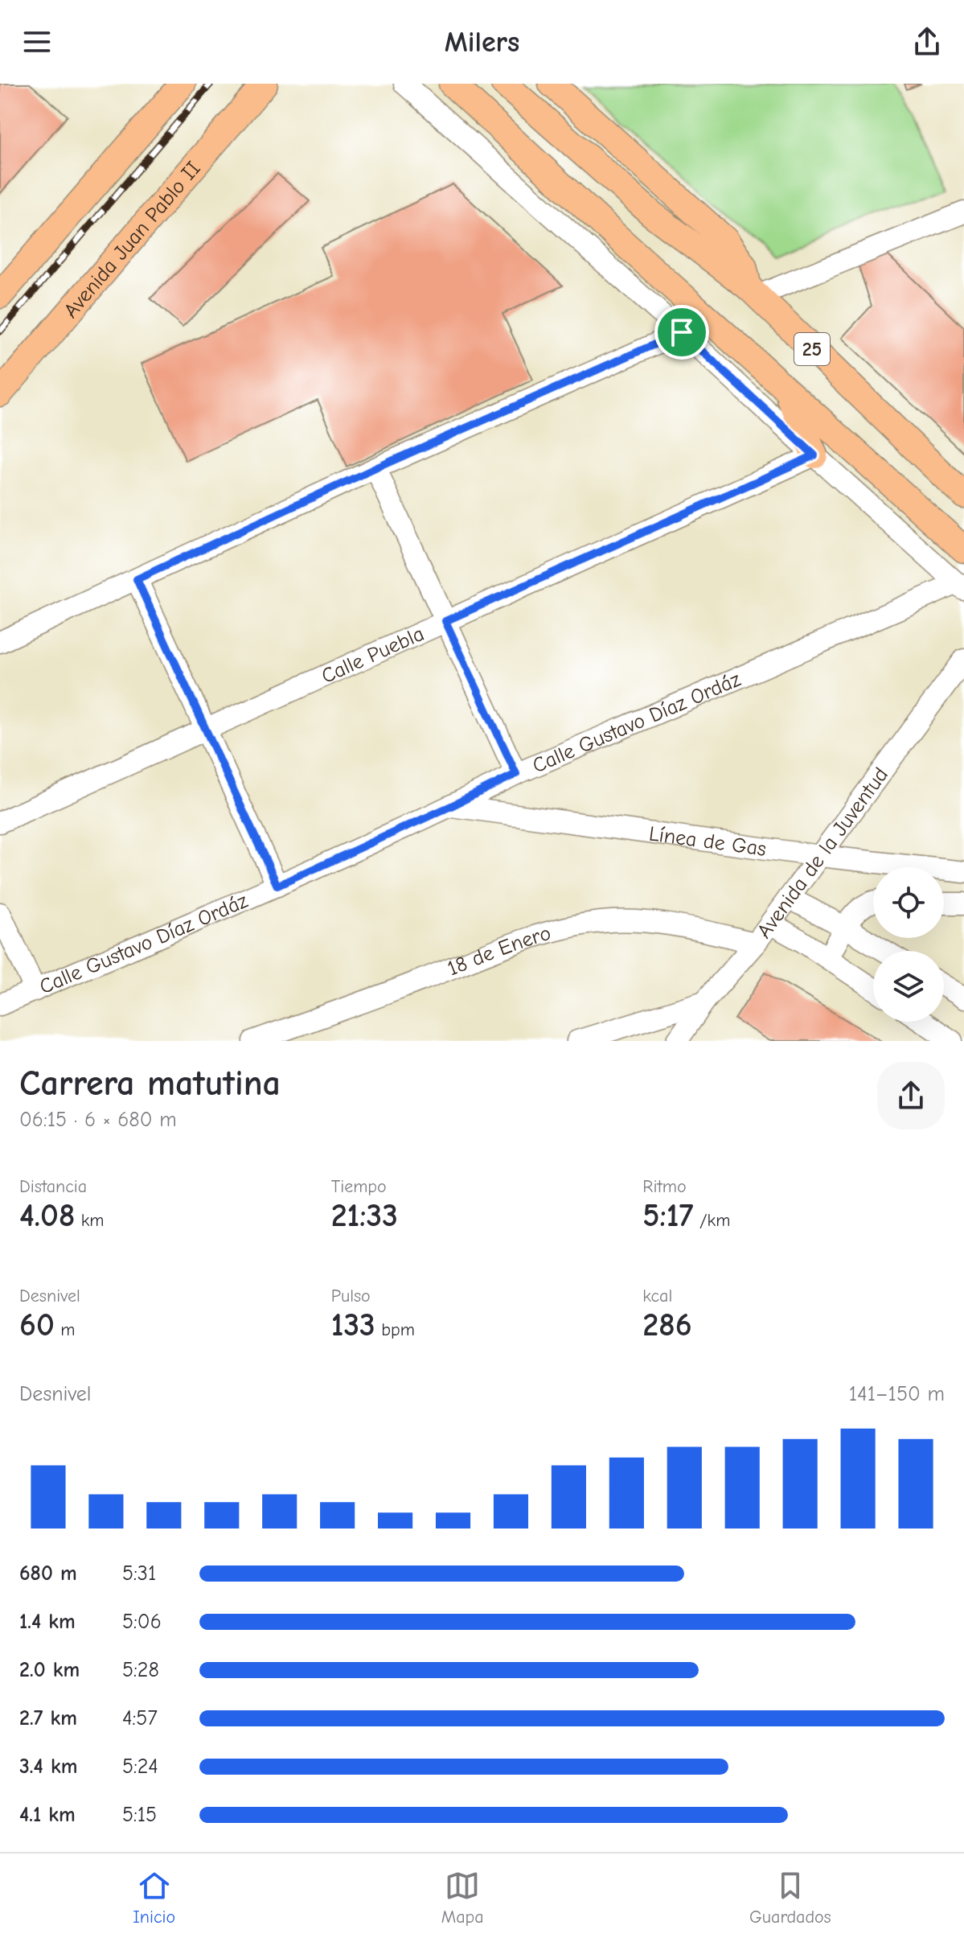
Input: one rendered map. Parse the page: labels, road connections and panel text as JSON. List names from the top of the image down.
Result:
{
  "streets": {
    "main road": ["Avenida Juan Pablo II", "25"],
    "street": [
      "Calle Puebla",
      "Calle Gustavo Díaz Ordáz",
      "Línea de Gas",
      "Avenida de la Juventud",
      "18 de Enero"
    ]
  },
  "crossings": [
    ["Calle Gustavo Díaz Ordáz", "Línea de Gas"],
    ["Línea de Gas", "Avenida de la Juventud"],
    ["Avenida de la Juventud", "18 de Enero"]
  ],
  "page": {
    "header": "Milers",
    "heading": ["Carrera matutina", "06:15 · 6 × 680 m"],
    "stats": [
      ["Distancia", "4.08 km"],
      ["Tiempo", "21:33"],
      ["Ritmo", "5:17 /km"],
      ["Desnivel", "60 m"],
      ["Pulso", "133 bpm"],
      ["kcal", "286"]
    ],
    "chart": ["Desnivel", "141–150 m"],
    "list": [
      {
        "name": "680 m",
        "note": "5:31"
      },
      {
        "name": "1.4 km",
        "note": "5:06"
      },
      {
        "name": "2.0 km",
        "note": "5:28"
      },
      {
        "name": "2.7 km",
        "note": "4:57"
      },
      {
        "name": "3.4 km",
        "note": "5:24"
      },
      {
        "name": "4.1 km",
        "note": "5:15"
      }
    ],
    "tabs": ["Inicio", "Mapa", "Guardados"]
  }
}
